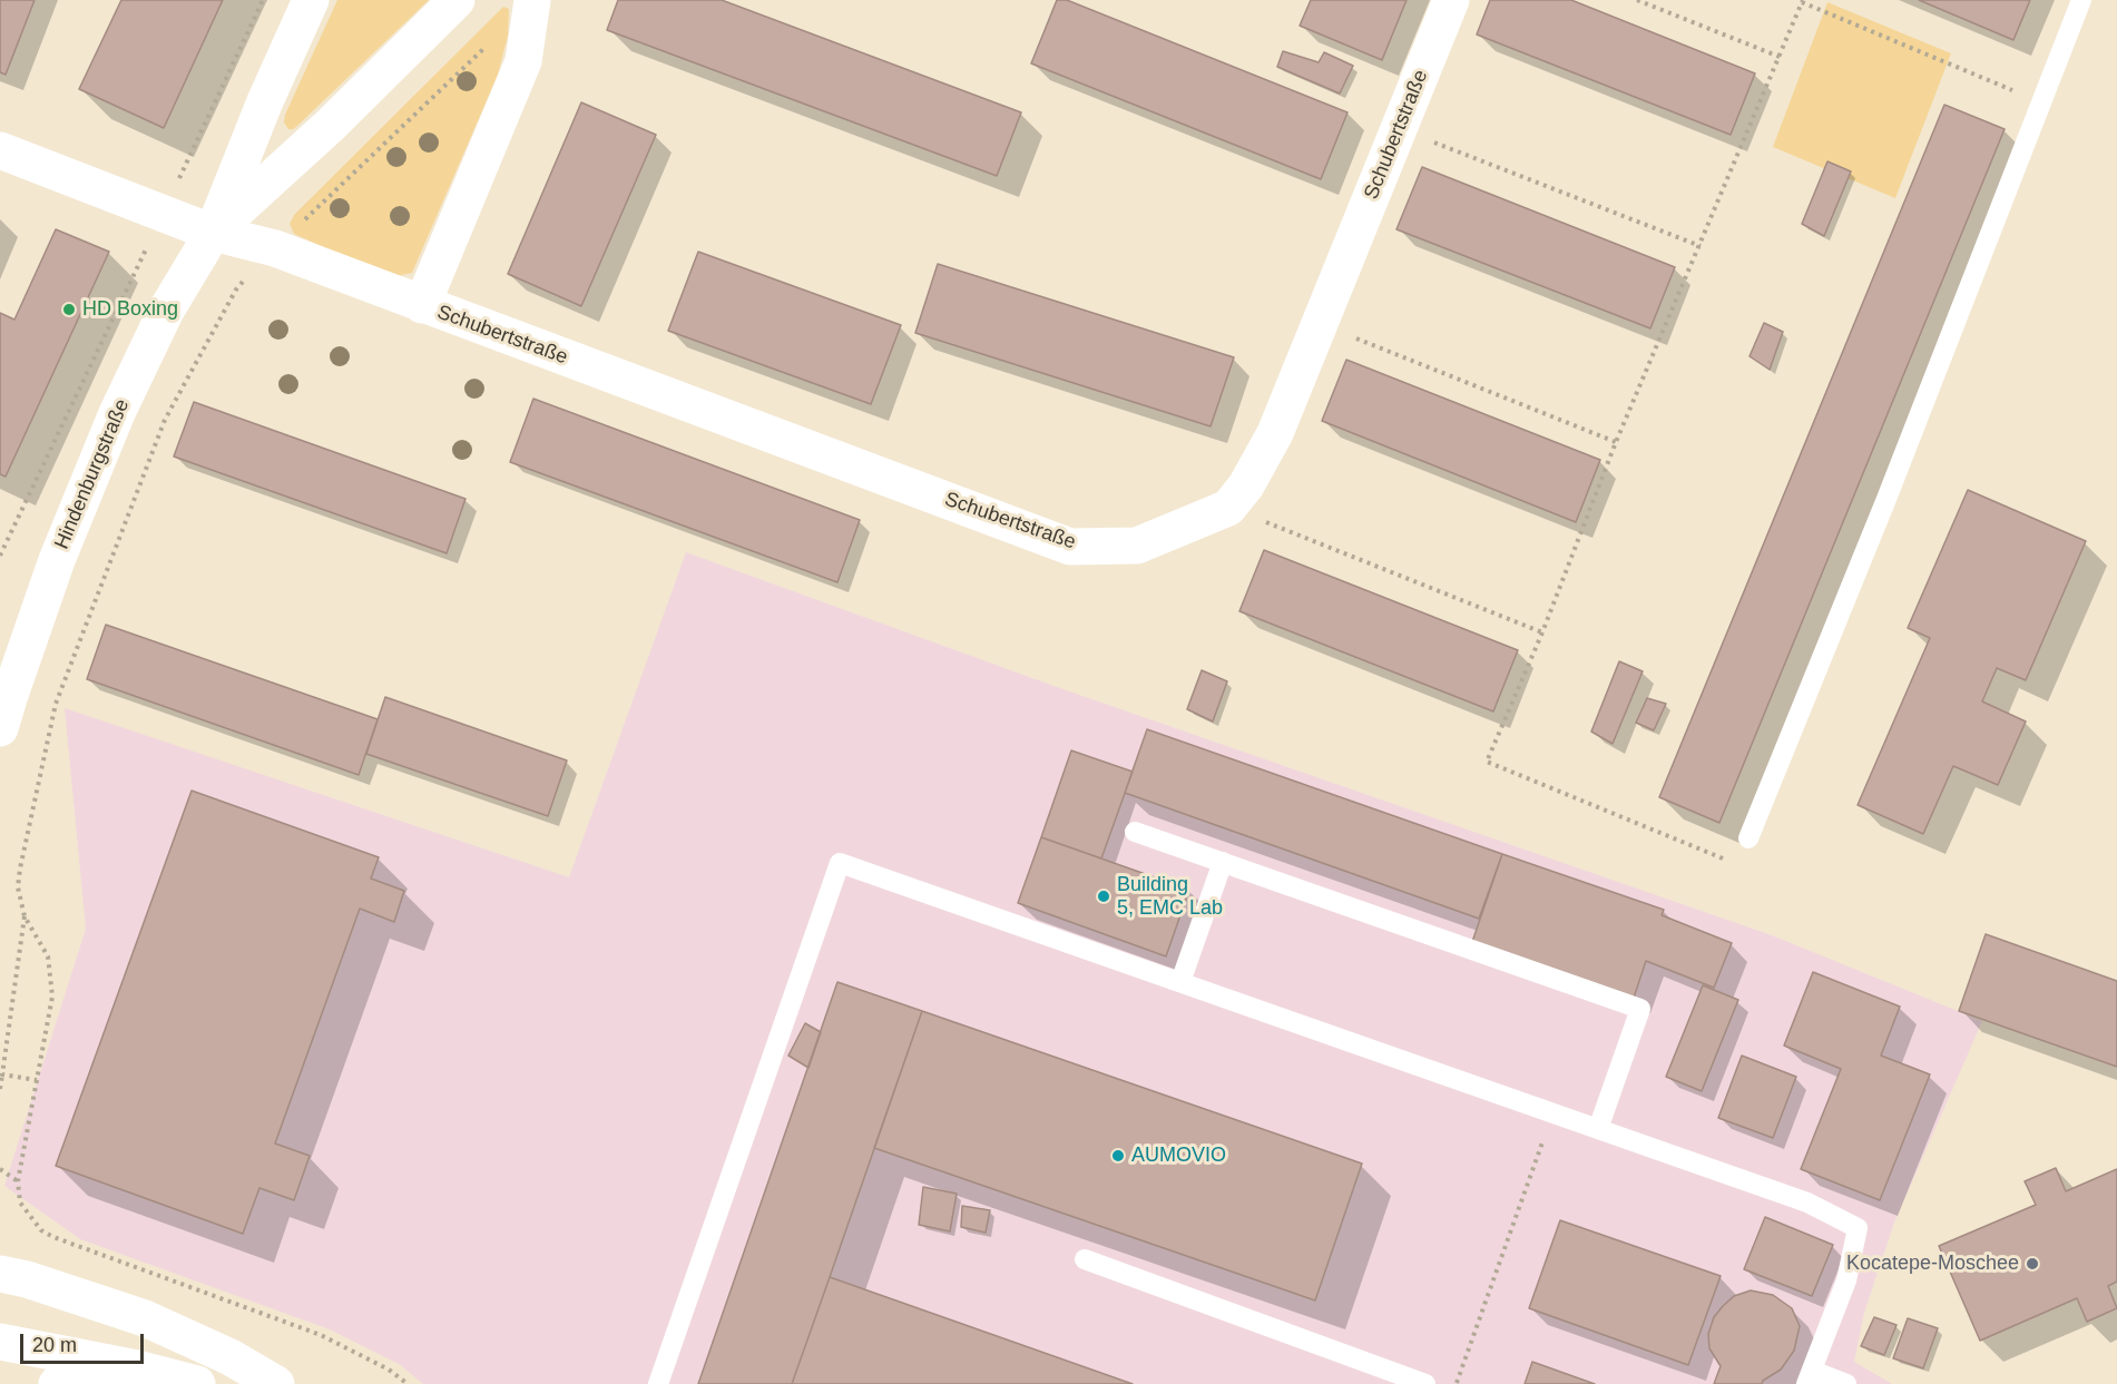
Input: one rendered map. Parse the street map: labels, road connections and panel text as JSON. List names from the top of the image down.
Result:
{
  "streets": {
    "street": ["Schubertstraße", "Hindenburgstraße"]
  },
  "crossings": [
    ["Schubertstraße", "Hindenburgstraße"]
  ],
  "places": [
    "HD Boxing",
    "Building 5, EMC Lab",
    "AUMOVIO",
    "Kocatepe-Moschee"
  ],
  "scale_bar": "20 m"
}
